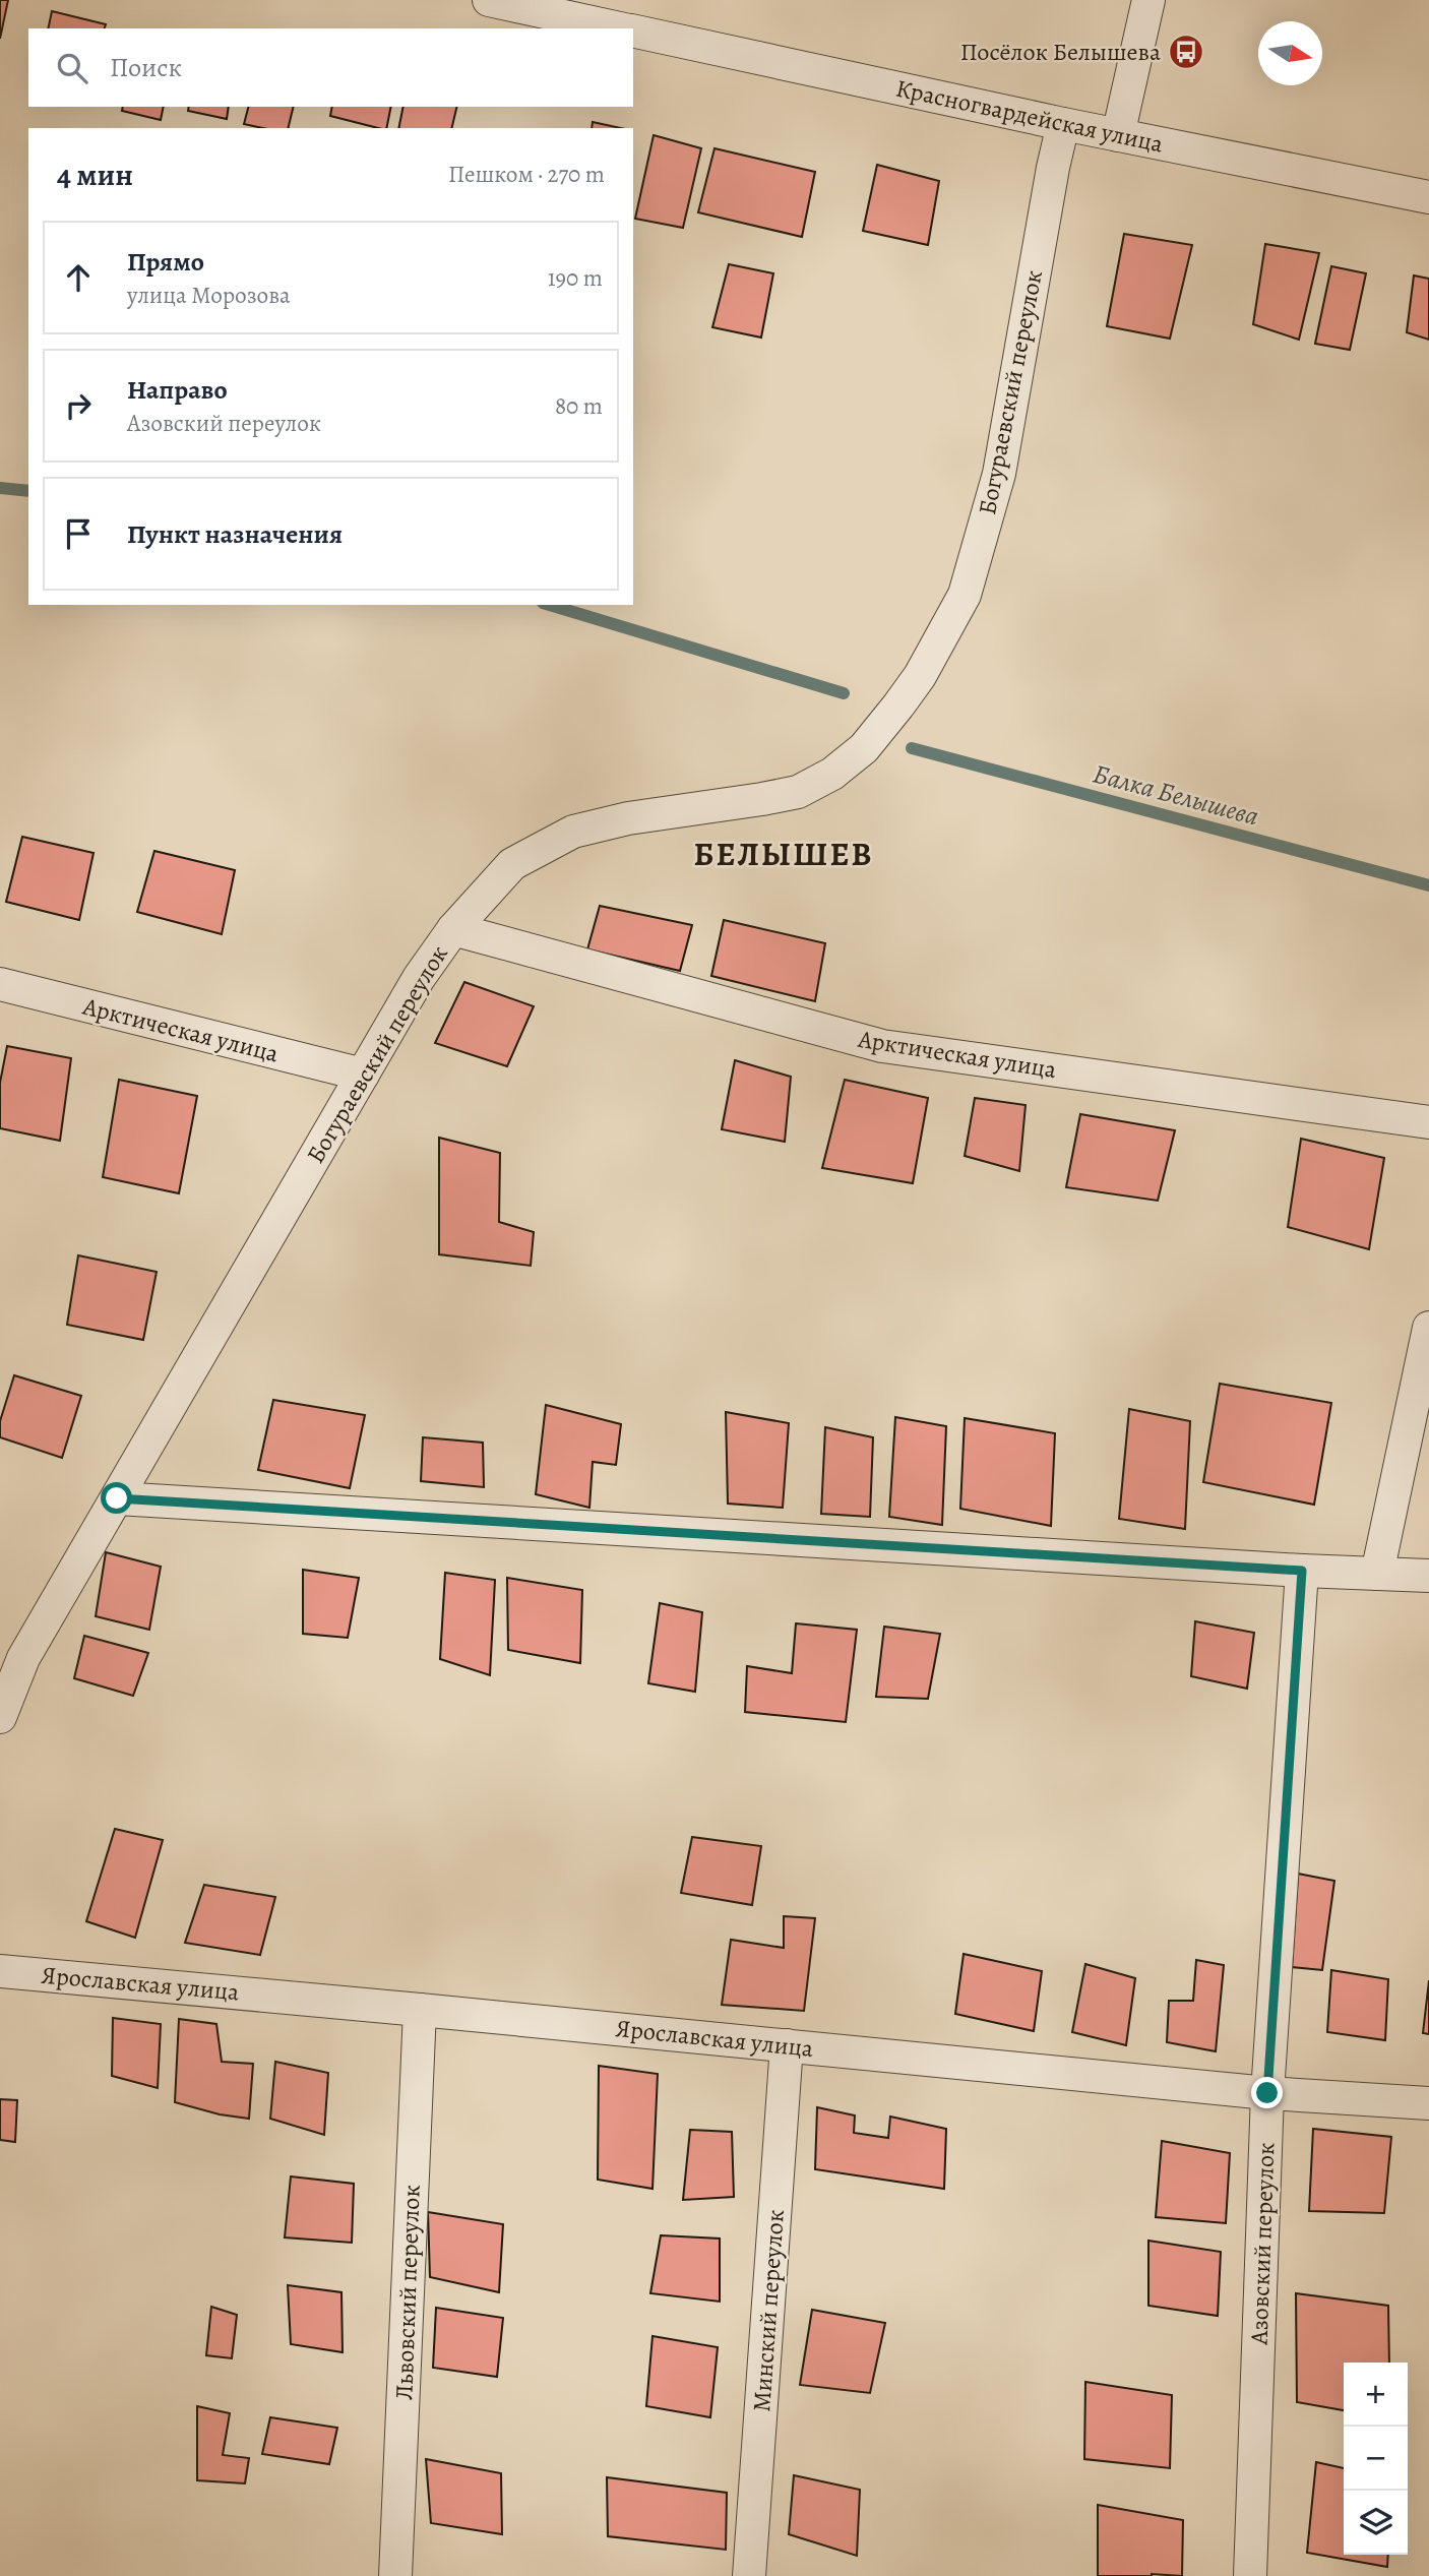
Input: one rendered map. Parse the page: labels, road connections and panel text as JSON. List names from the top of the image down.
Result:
{
  "streets": {
    "street": [
      "Красногвардейская улица",
      "Богураевский переулок",
      "Арктическая улица",
      "Ярославская улица",
      "Азовский переулок",
      "Львовский переулок",
      "Минский переулок"
    ]
  },
  "crossings": [
    ["Красногвардейская улица", "Богураевский переулок"],
    ["Богураевский переулок", "Арктическая улица"],
    ["Ярославская улица", "Азовский переулок"],
    ["Ярославская улица", "Львовский переулок"],
    ["Ярославская улица", "Минский переулок"]
  ],
  "districts": ["БЕЛЫШЕВ"],
  "water": ["Балка Белышева"],
  "places": {
    "bus stop": ["Посёлок Белышева"]
  },
  "north": "right",
  "page": {
    "search": "Поиск",
    "heading": ["4 мин", "Пешком · 270 m"],
    "list": [
      ["Прямо", "улица Морозова", "190 m"],
      ["Направо", "Азовский переулок", "80 m"],
      "Пункт назначения"
    ],
    "map_buttons": ["+", "−"]
  }
}
